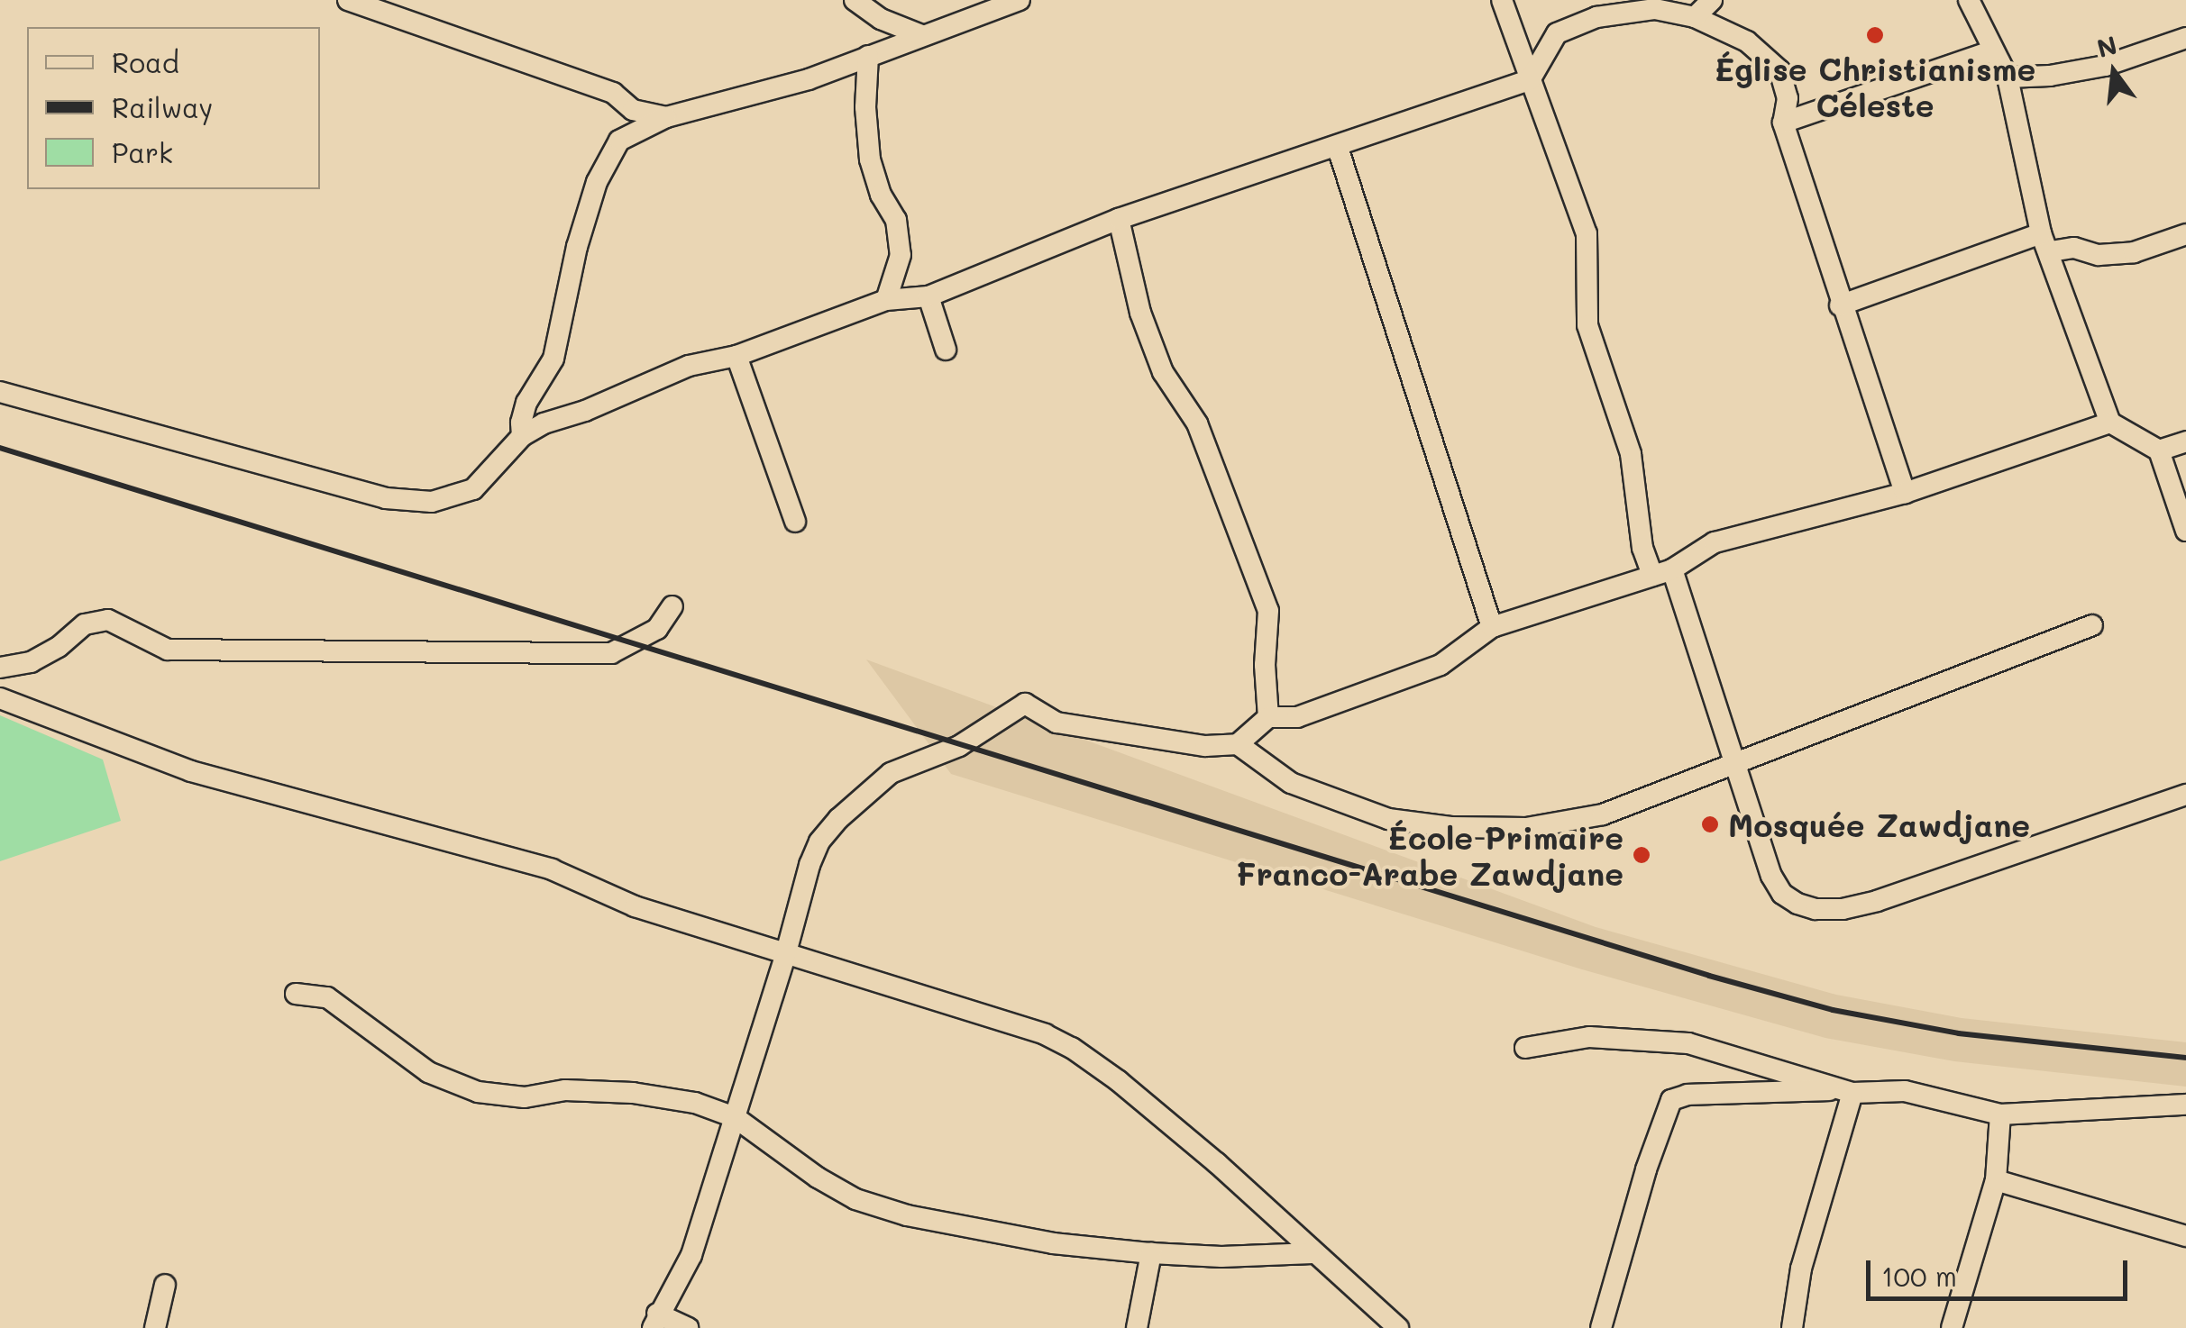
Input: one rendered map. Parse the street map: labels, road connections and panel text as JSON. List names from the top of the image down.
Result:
{
  "places": ["Église Christianisme Céleste", "Mosquée Zawdjane", "École Primaire Franco-Arabe Zawdjane"],
  "legend": ["Road", "Railway", "Park"],
  "scale_bar": "100 m",
  "north": "top"
}
